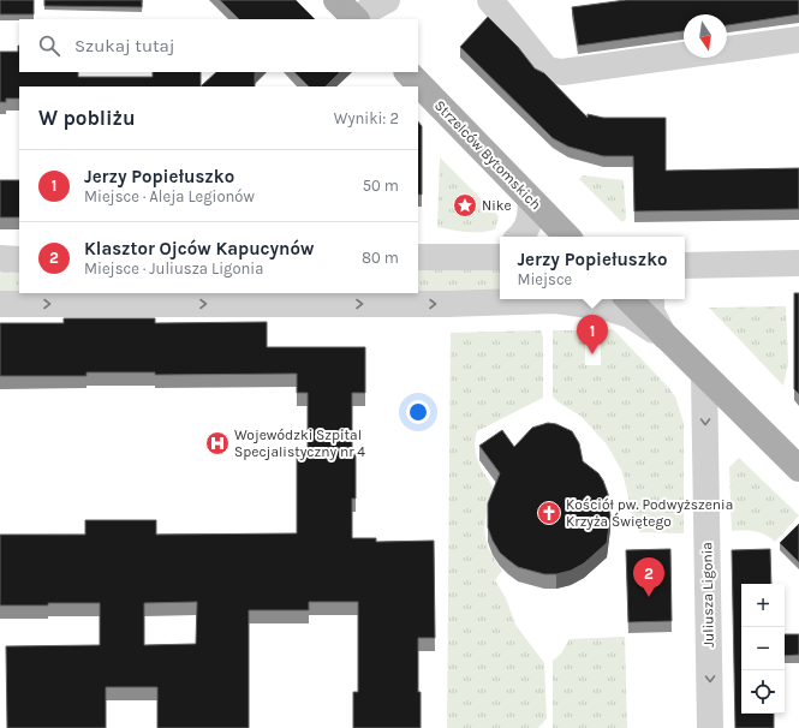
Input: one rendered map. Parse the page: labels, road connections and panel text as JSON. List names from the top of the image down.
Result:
{
  "streets": {
    "main road": ["Strzelców Bytomskich"],
    "street": ["Juliusza Ligonia"]
  },
  "one_way": ["Juliusza Ligonia"],
  "places": {
    "place": ["Nike"],
    "hospital": ["Wojewódzki Szpital Specjalistyczny nr 4"],
    "church": ["Kościół pw. Podwyższenia Krzyża Świętego"]
  },
  "north": "bottom",
  "page": {
    "search": "Szukaj tutaj",
    "heading": ["W pobliżu", "Wyniki: 2"],
    "list": [
      {
        "mark": "1",
        "name": "Jerzy Popiełuszko",
        "note": "Miejsce · Aleja Legionów",
        "value": "50 m"
      },
      {
        "mark": "2",
        "name": "Klasztor Ojców Kapucynów",
        "note": "Miejsce · Juliusza Ligonia",
        "value": "80 m"
      }
    ],
    "popup": ["Jerzy Popiełuszko", "Miejsce"],
    "pins": ["1", "2"],
    "map_buttons": ["+", "−"]
  }
}
